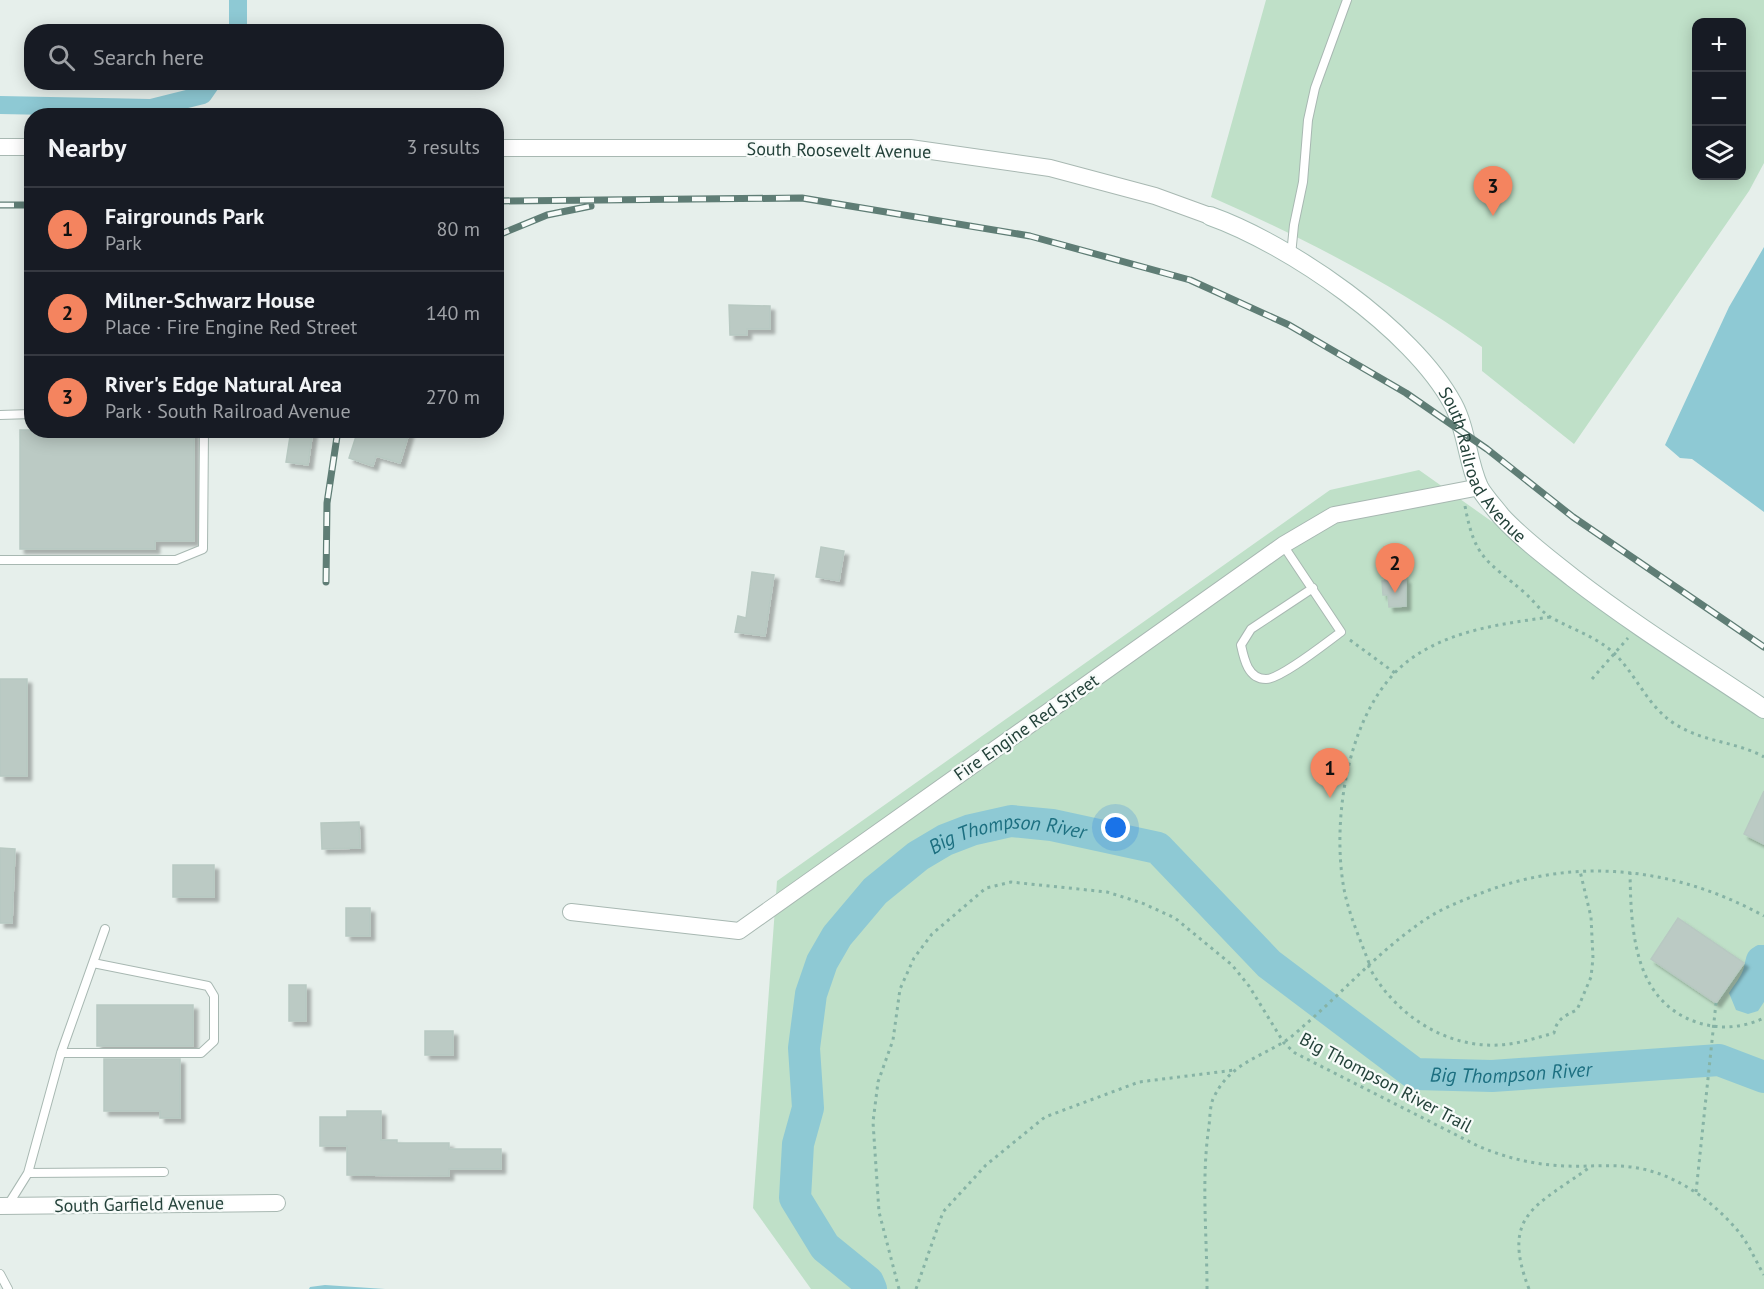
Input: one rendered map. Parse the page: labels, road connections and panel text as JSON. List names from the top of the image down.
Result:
{
  "streets": {
    "street": [
      "South Roosevelt Avenue",
      "South Railroad Avenue",
      "Fire Engine Red Street",
      "South Garfield Avenue"
    ],
    "path": ["Big Thompson River Trail"]
  },
  "crossings": [
    ["South Roosevelt Avenue", "South Railroad Avenue"],
    ["South Railroad Avenue", "Fire Engine Red Street"]
  ],
  "water": ["Big Thompson River"],
  "page": {
    "map_buttons": ["+", "−"],
    "search": "Search here",
    "heading": ["Nearby", "3 results"],
    "pins": ["3", "2", "1"],
    "list": [
      {
        "mark": "1",
        "name": "Fairgrounds Park",
        "note": "Park",
        "value": "80 m"
      },
      {
        "mark": "2",
        "name": "Milner-Schwarz House",
        "note": "Place · Fire Engine Red Street",
        "value": "140 m"
      },
      {
        "mark": "3",
        "name": "River's Edge Natural Area",
        "note": "Park · South Railroad Avenue",
        "value": "270 m"
      }
    ]
  }
}
